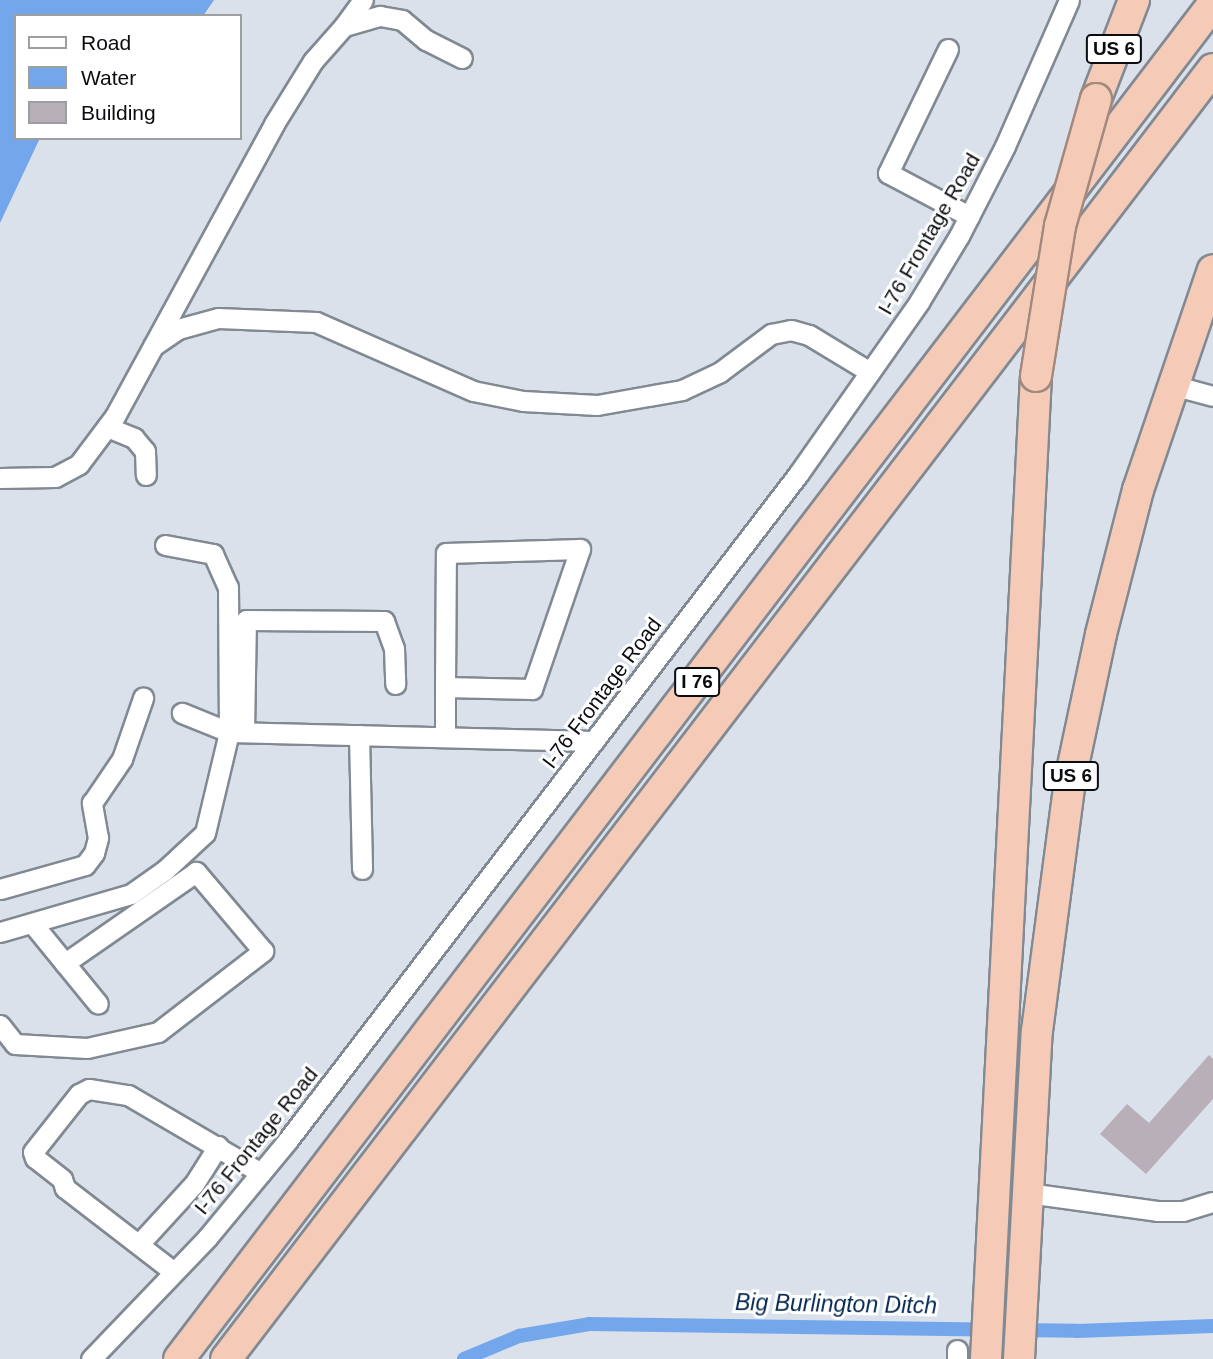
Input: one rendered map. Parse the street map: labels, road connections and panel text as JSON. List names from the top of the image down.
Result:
{
  "streets": {
    "highway": ["US 6", "I 76"],
    "street": ["I-76 Frontage Road"]
  },
  "water": ["Big Burlington Ditch"],
  "legend": ["Road", "Water", "Building"]
}
